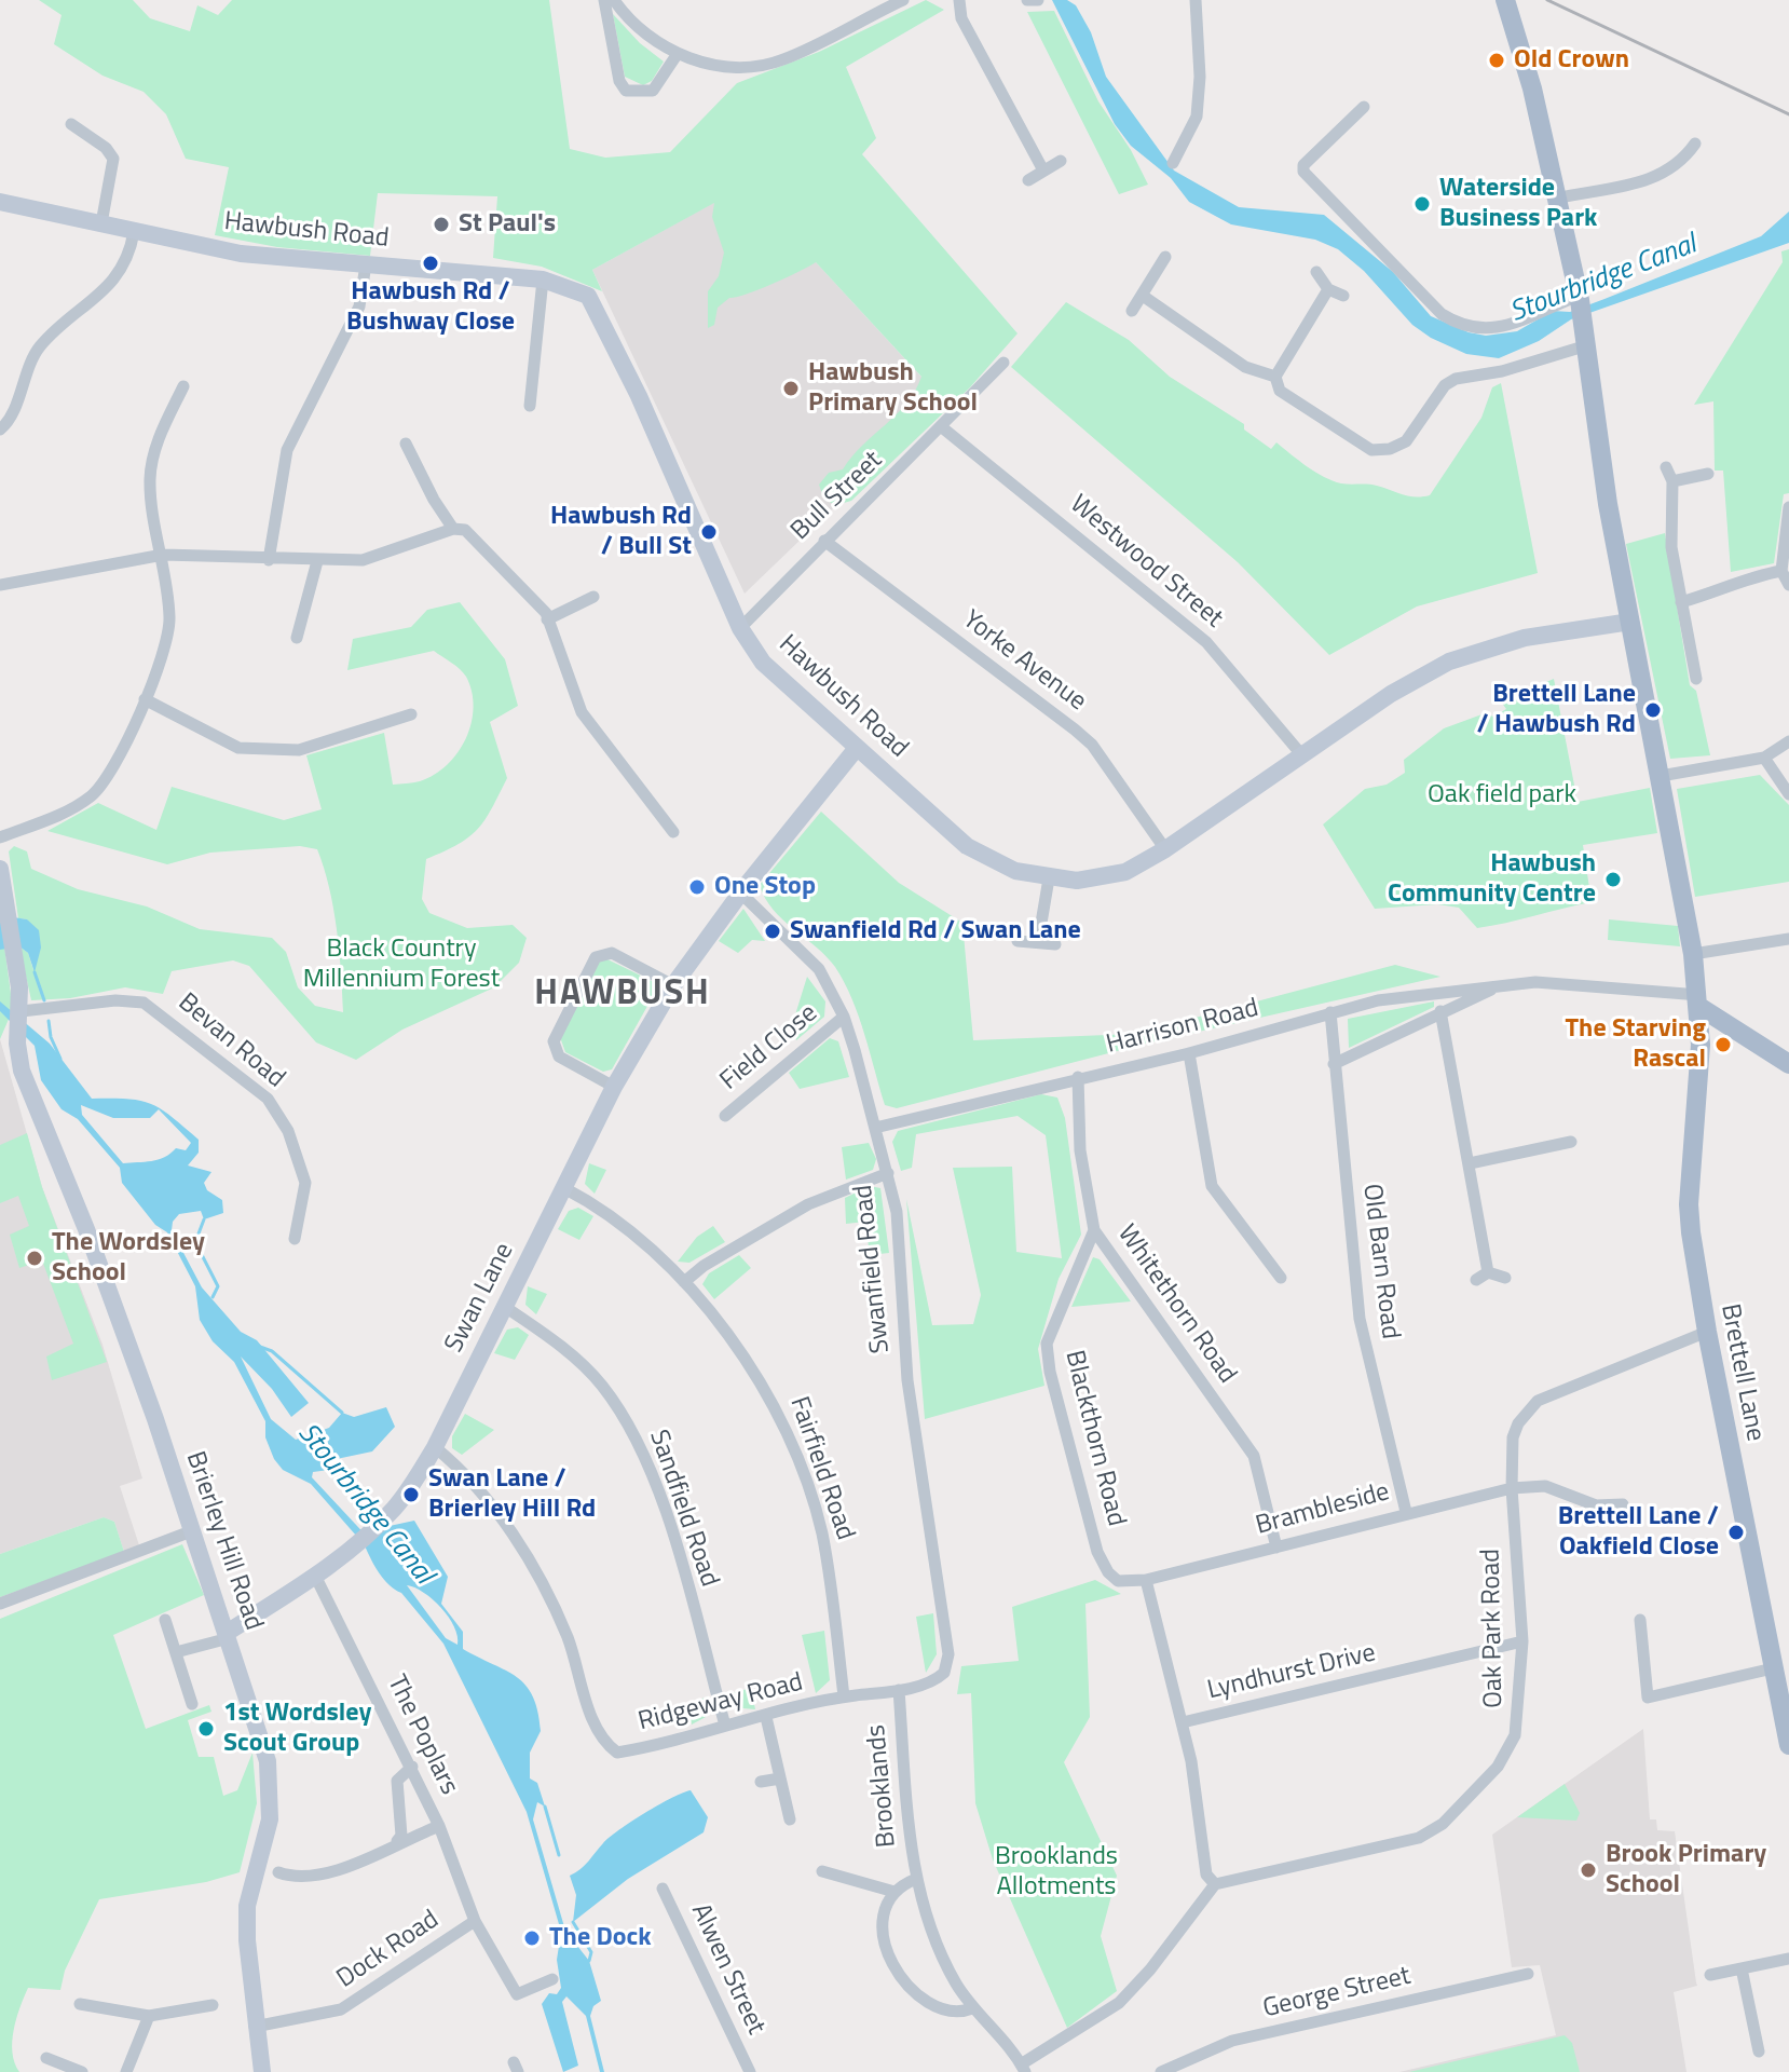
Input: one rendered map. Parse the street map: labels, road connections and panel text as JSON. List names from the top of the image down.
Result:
{
  "streets": {
    "main road": ["Brettell Lane"],
    "street": [
      "Hawbush Road",
      "Bull Street",
      "Westwood Street",
      "Yorke Avenue",
      "Harrison Road",
      "Bevan Road",
      "Field Close",
      "Old Barn Road",
      "Swanfield Road",
      "Swan Lane",
      "Whitethorn Road",
      "Blackthorn Road",
      "Fairfield Road",
      "Sandfield Road",
      "Brambleside",
      "Brierley Hill Road",
      "Oak Park Road",
      "Lyndhurst Drive",
      "Ridgeway Road",
      "The Poplars",
      "Brooklands",
      "Dock Road",
      "Alwen Street",
      "George Street"
    ]
  },
  "crossings": [
    ["Hawbush Road", "Bull Street"],
    ["Hawbush Road", "Westwood Street"],
    ["Hawbush Road", "Yorke Avenue"],
    ["Hawbush Road", "Swan Lane"],
    ["Hawbush Road", "Brettell Lane"],
    ["Bull Street", "Westwood Street"],
    ["Bull Street", "Yorke Avenue"],
    ["Harrison Road", "Old Barn Road"],
    ["Harrison Road", "Swanfield Road"],
    ["Harrison Road", "Whitethorn Road"],
    ["Harrison Road", "Brettell Lane"],
    ["Bevan Road", "Brierley Hill Road"],
    ["Field Close", "Swanfield Road"],
    ["Old Barn Road", "Brambleside"],
    ["Swanfield Road", "Swan Lane"],
    ["Swanfield Road", "Ridgeway Road"],
    ["Swan Lane", "Fairfield Road"],
    ["Swan Lane", "Sandfield Road"],
    ["Swan Lane", "Ridgeway Road"],
    ["Swan Lane", "The Poplars"],
    ["Whitethorn Road", "Blackthorn Road"],
    ["Whitethorn Road", "Brambleside"],
    ["Brettell Lane", "Oak Park Road"],
    ["Blackthorn Road", "Brambleside"],
    ["Fairfield Road", "Ridgeway Road"],
    ["Sandfield Road", "Ridgeway Road"],
    ["Brambleside", "Oak Park Road"],
    ["Brierley Hill Road", "Dock Road"],
    ["Oak Park Road", "Lyndhurst Drive"],
    ["Ridgeway Road", "Brooklands"],
    ["The Poplars", "Dock Road"]
  ],
  "districts": ["HAWBUSH"],
  "water": ["Stourbridge Canal"],
  "parks": ["Oak field park", "Black Country Millennium Forest", "Brooklands Allotments"],
  "places": [
    "Old Crown",
    "Waterside Business Park",
    "St Paul's",
    "Hawbush Rd / Bushway Close",
    "Hawbush Primary School",
    "Hawbush Rd / Bull St",
    "Brettell Lane / Hawbush Rd",
    "Hawbush Community Centre",
    "One Stop",
    "Swanfield Rd / Swan Lane",
    "The Starving Rascal",
    "The Wordsley School",
    "Swan Lane / Brierley Hill Rd",
    "Brettell Lane / Oakfield Close",
    "1st Wordsley Scout Group",
    "Brook Primary School",
    "The Dock"
  ]
}
